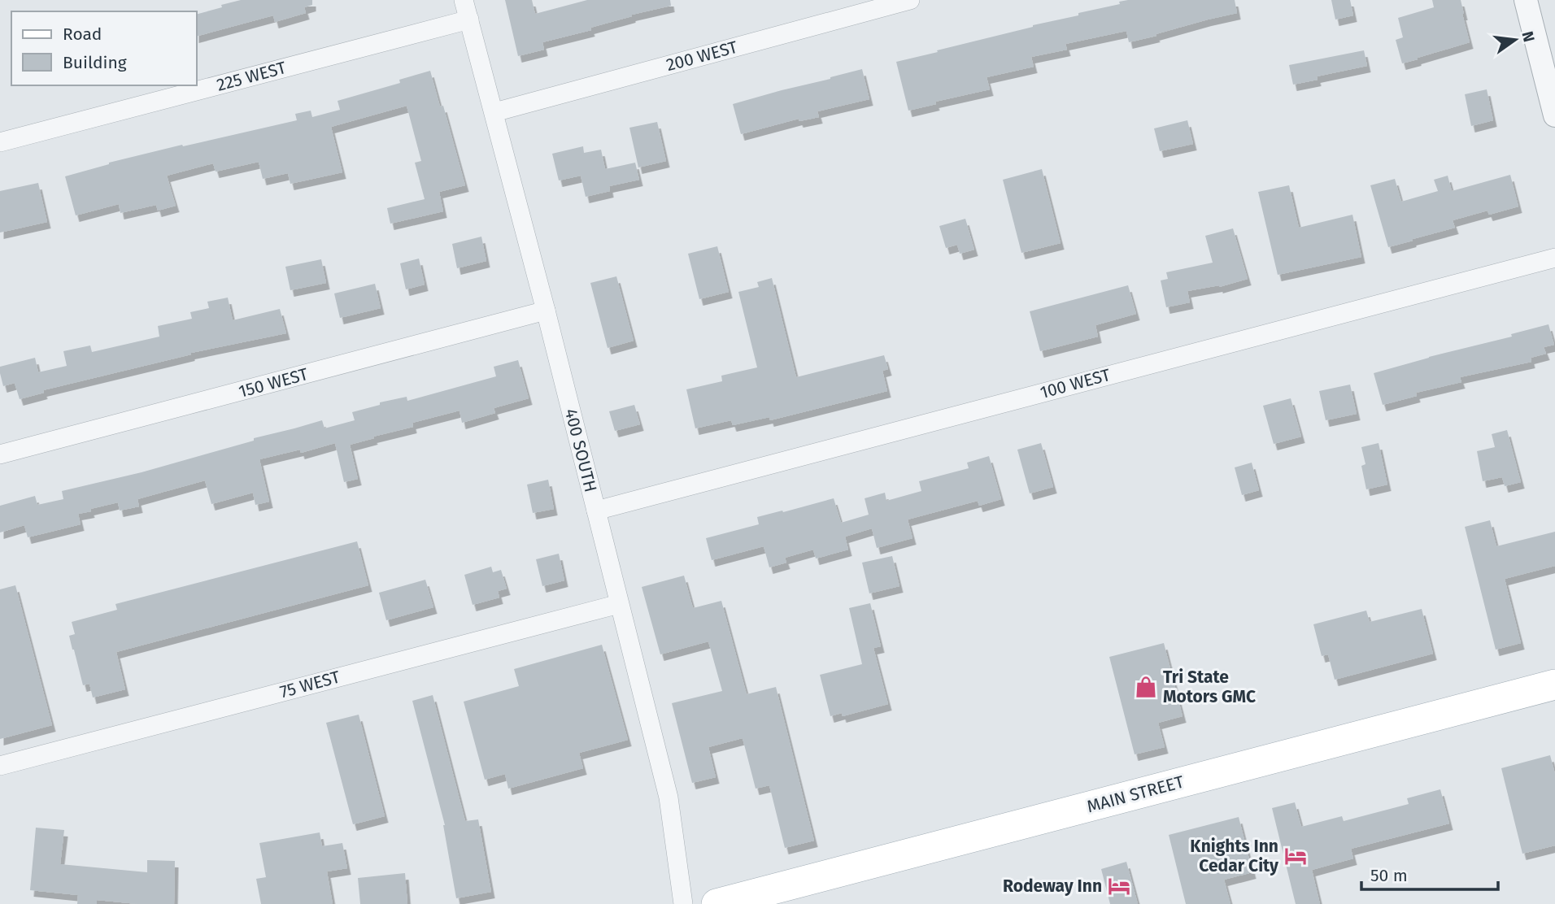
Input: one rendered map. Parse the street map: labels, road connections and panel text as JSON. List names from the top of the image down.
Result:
{
  "streets": {
    "main road": ["MAIN STREET"],
    "street": [
      "200 WEST",
      "225 WEST",
      "150 WEST",
      "100 WEST",
      "400 SOUTH",
      "75 WEST"
    ]
  },
  "crossings": [
    ["200 WEST", "400 SOUTH"],
    ["225 WEST", "400 SOUTH"],
    ["150 WEST", "400 SOUTH"],
    ["100 WEST", "400 SOUTH"],
    ["400 SOUTH", "75 WEST"]
  ],
  "places": {
    "shop": ["Tri State Motors GMC"],
    "hotel": ["Knights Inn Cedar City", "Rodeway Inn"]
  },
  "legend": ["Road", "Building"],
  "scale_bar": "50 m",
  "north": "right"
}
